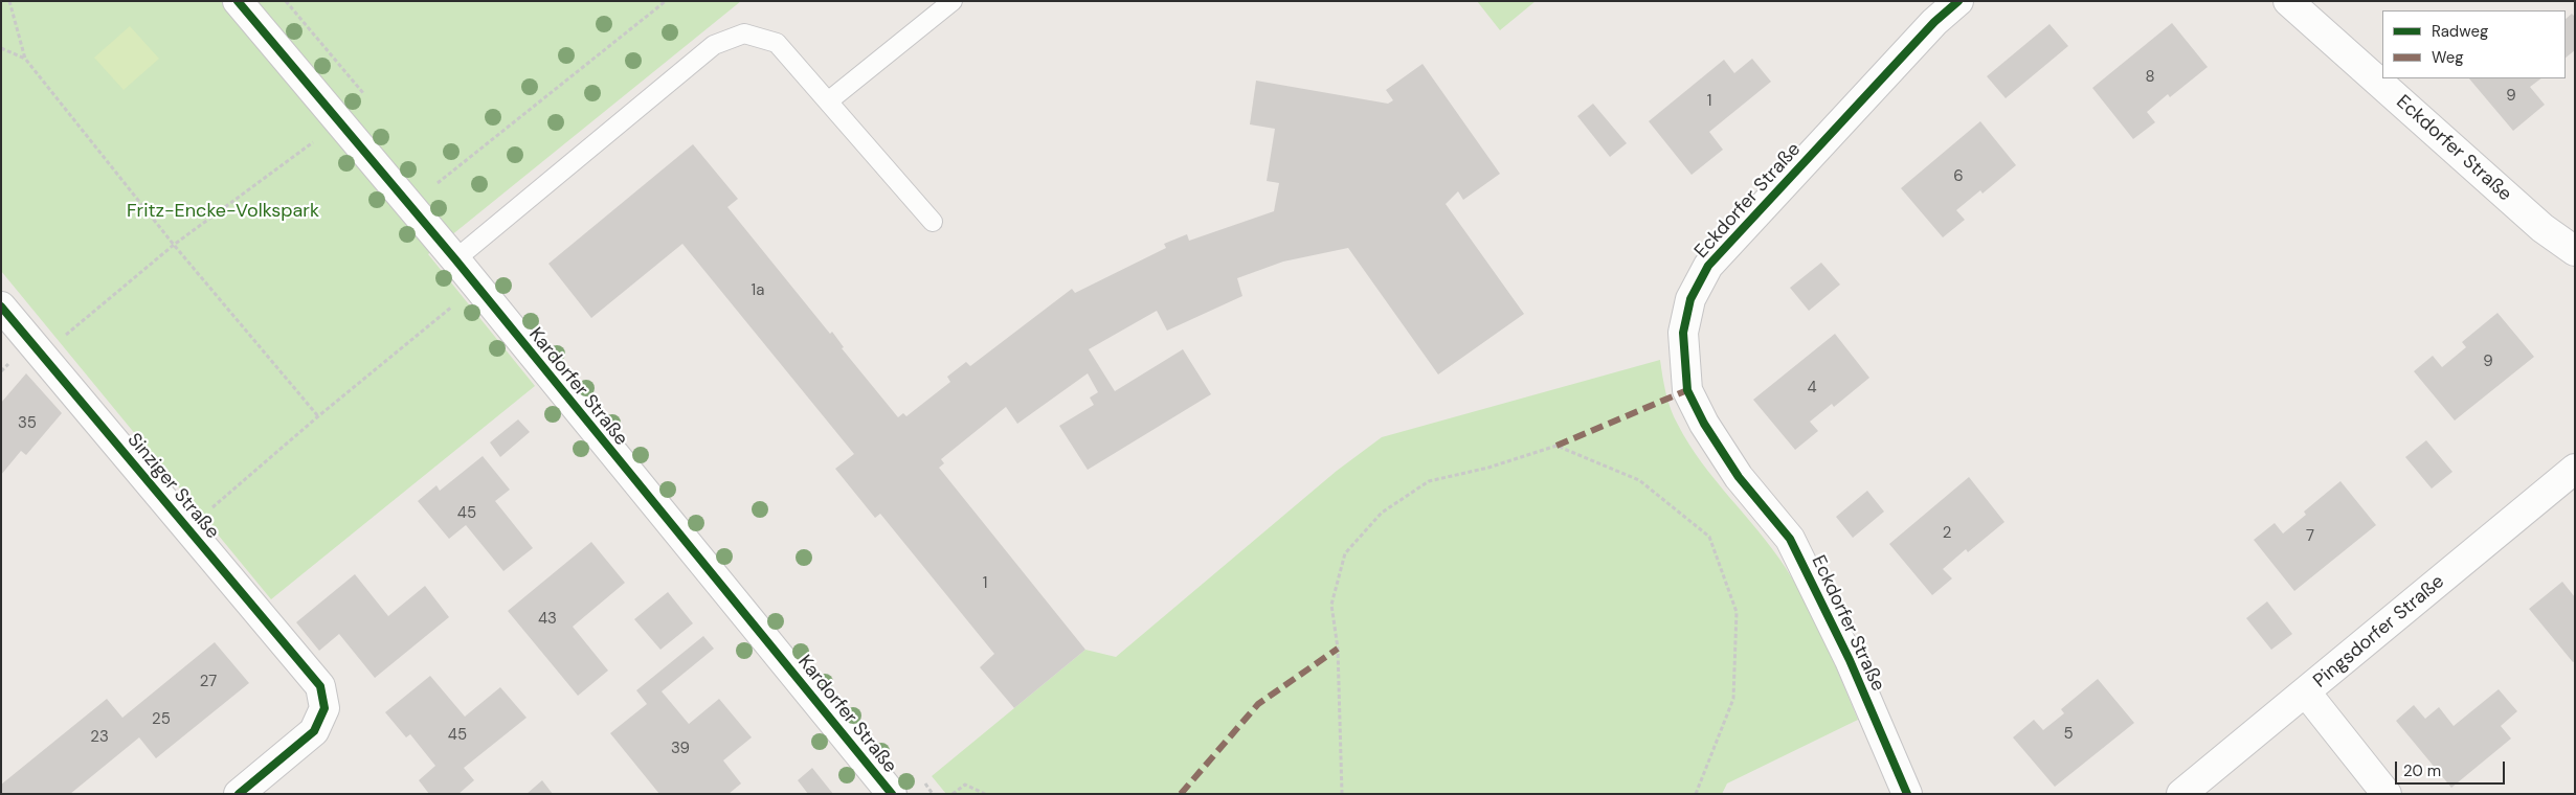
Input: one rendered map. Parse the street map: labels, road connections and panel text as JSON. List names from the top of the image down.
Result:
{
  "streets": {
    "street": [
      "Eckdorfer Straße",
      "Kardorfer Straße",
      "Sinziger Straße",
      "Pingsdorfer Straße"
    ]
  },
  "parks": ["Fritz-Encke-Volkspark"],
  "house_numbers": [
    "8",
    "9",
    "1",
    "6",
    "1a",
    "9",
    "4",
    "35",
    "45",
    "2",
    "7",
    "1",
    "43",
    "27",
    "25",
    "5",
    "45",
    "23",
    "39"
  ],
  "legend": ["Radweg", "Weg"],
  "scale_bar": "20 m"
}
